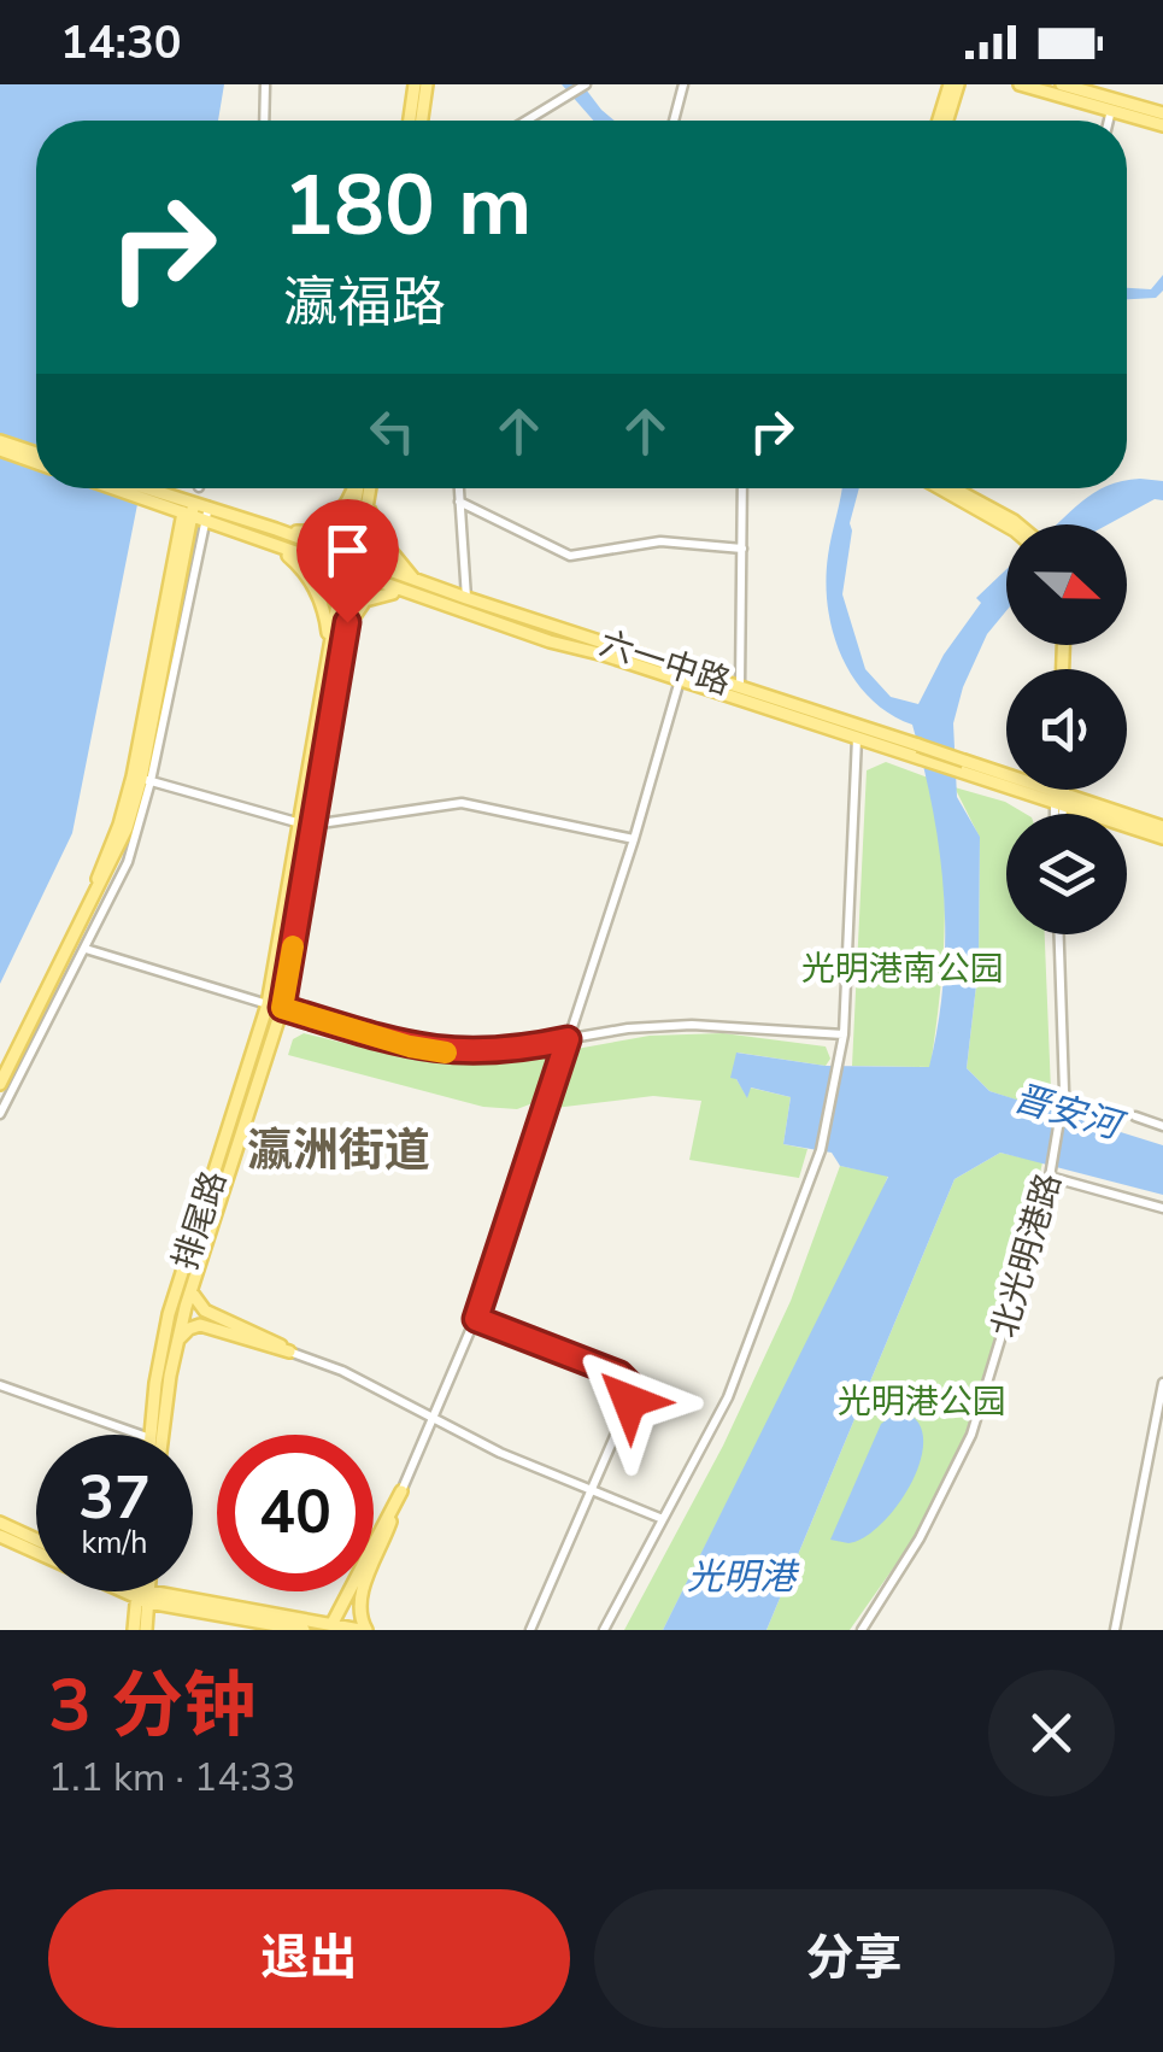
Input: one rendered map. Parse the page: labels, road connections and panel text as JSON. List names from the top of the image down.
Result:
{
  "streets": {
    "main road": ["六一中路", "排尾路"],
    "street": ["北光明港路"]
  },
  "crossings": [
    ["六一中路", "排尾路"]
  ],
  "districts": ["瀛洲街道"],
  "water": ["晋安河", "光明港"],
  "parks": ["光明港南公园", "光明港公园"],
  "north": "right",
  "page": {
    "status": "14:30",
    "turn": ["180 m", "瀛福路"],
    "speed": "37 km/h",
    "limit": "40",
    "heading": ["3 分钟", "1.1 km · 14:33"],
    "buttons": ["退出", "分享"]
  }
}
